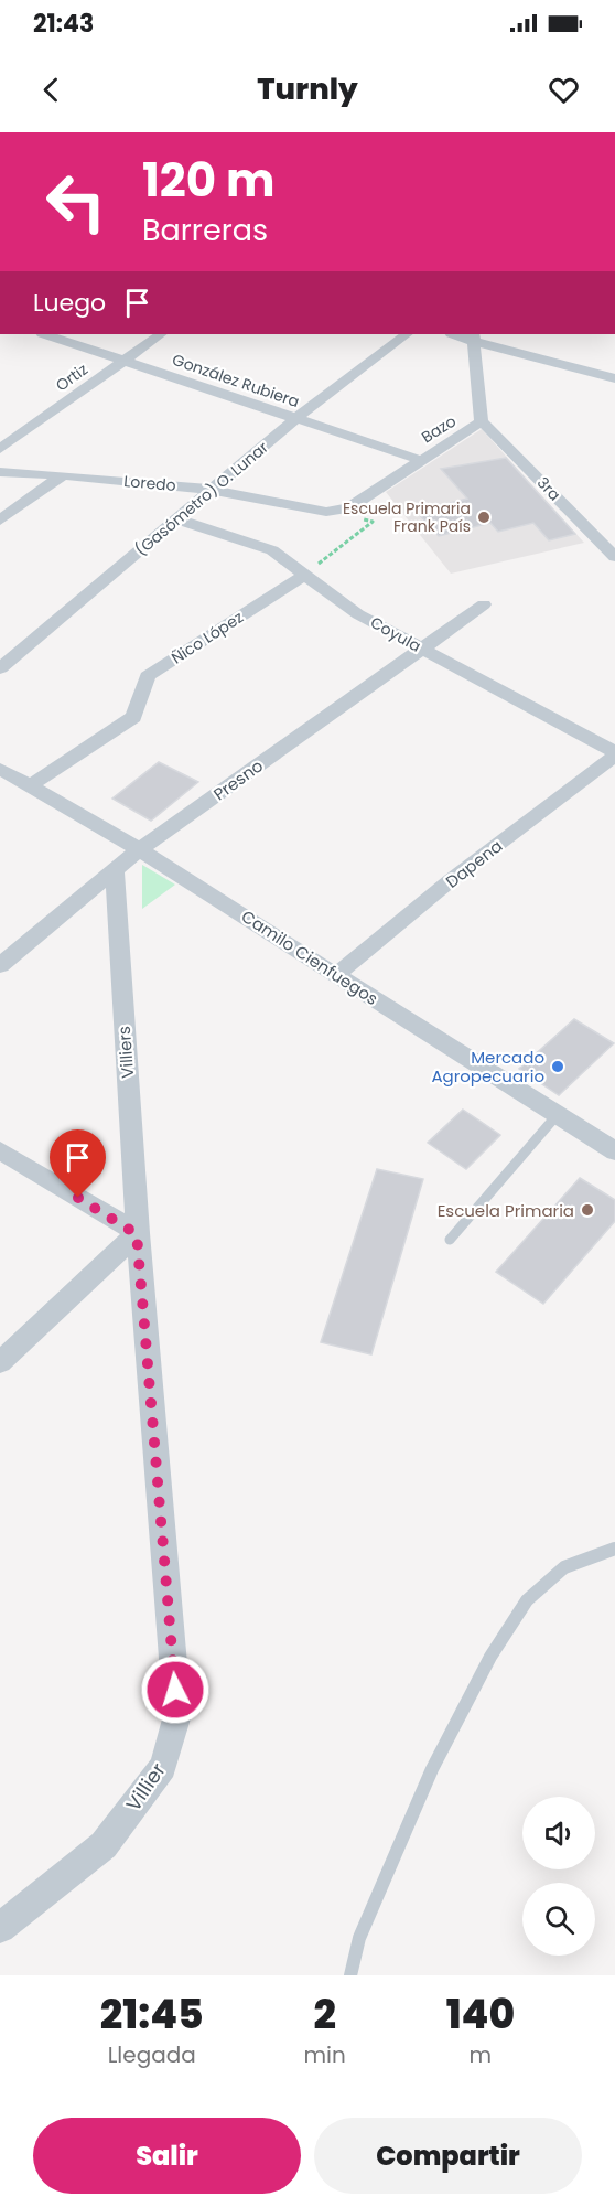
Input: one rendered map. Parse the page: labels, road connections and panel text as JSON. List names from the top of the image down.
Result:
{
  "streets": {
    "street": [
      "Ortiz",
      "González Rubiera",
      "Bazo",
      "Loredo",
      "3ra",
      "(Gasómetro) O. Lunar",
      "Coyula",
      "Ñico López",
      "Presno",
      "Dapena",
      "Camilo Cienfuegos",
      "Villiers",
      "Villier"
    ]
  },
  "crossings": [
    ["Ortiz", "González Rubiera"],
    ["González Rubiera", "Bazo"],
    ["González Rubiera", "(Gasómetro) O. Lunar"],
    ["Bazo", "Loredo"],
    ["Bazo", "3ra"],
    ["Loredo", "(Gasómetro) O. Lunar"],
    ["(Gasómetro) O. Lunar", "Coyula"],
    ["Coyula", "Ñico López"],
    ["Coyula", "Presno"],
    ["Coyula", "Dapena"],
    ["Ñico López", "Camilo Cienfuegos"],
    ["Presno", "Camilo Cienfuegos"],
    ["Presno", "Villiers"],
    ["Dapena", "Camilo Cienfuegos"],
    ["Villiers", "Villier"]
  ],
  "places": ["Escuela Primaria Frank País", "Mercado Agropecuario", "Escuela Primaria"],
  "page": {
    "status": "21:43",
    "header": "Turnly",
    "turn": ["120 m", "Barreras"],
    "then": "Luego",
    "eta": [
      "21:45",
      "Llegada",
      "2",
      "min",
      "140",
      "m"
    ],
    "buttons": ["Salir", "Compartir"]
  }
}
